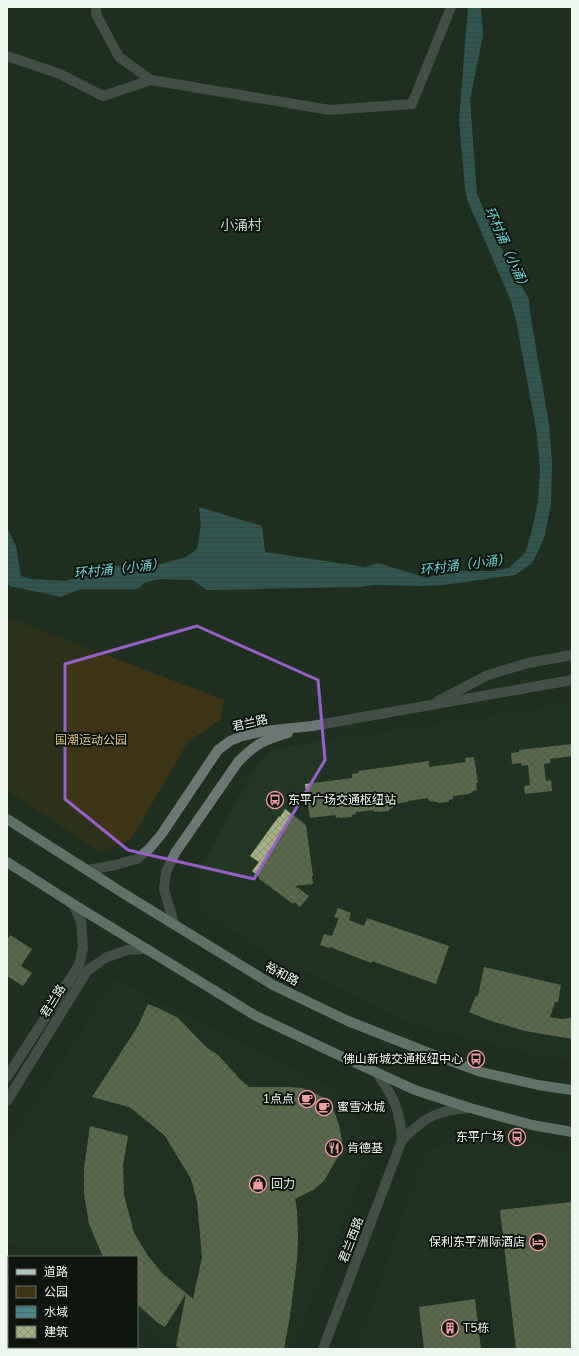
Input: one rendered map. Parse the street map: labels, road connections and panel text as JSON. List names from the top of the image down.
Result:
{
  "streets": {
    "main road": ["裕和路"],
    "street": ["君兰路", "君兰西路"]
  },
  "crossings": [
    ["君兰路", "裕和路"]
  ],
  "districts": ["小涌村"],
  "water": ["环村涌（小涌）"],
  "parks": ["国潮运动公园"],
  "places": {
    "bus stop": ["东平广场交通枢纽站", "佛山新城交通枢纽中心", "东平广场"],
    "cafe": ["1点点", "蜜雪冰城"],
    "restaurant": ["肯德基"],
    "shop": ["回力"],
    "hotel": ["保利东平洲际酒店"],
    "building": ["T5栋"]
  },
  "legend": [
    "道路",
    "公园",
    "水域",
    "建筑"
  ]
}
